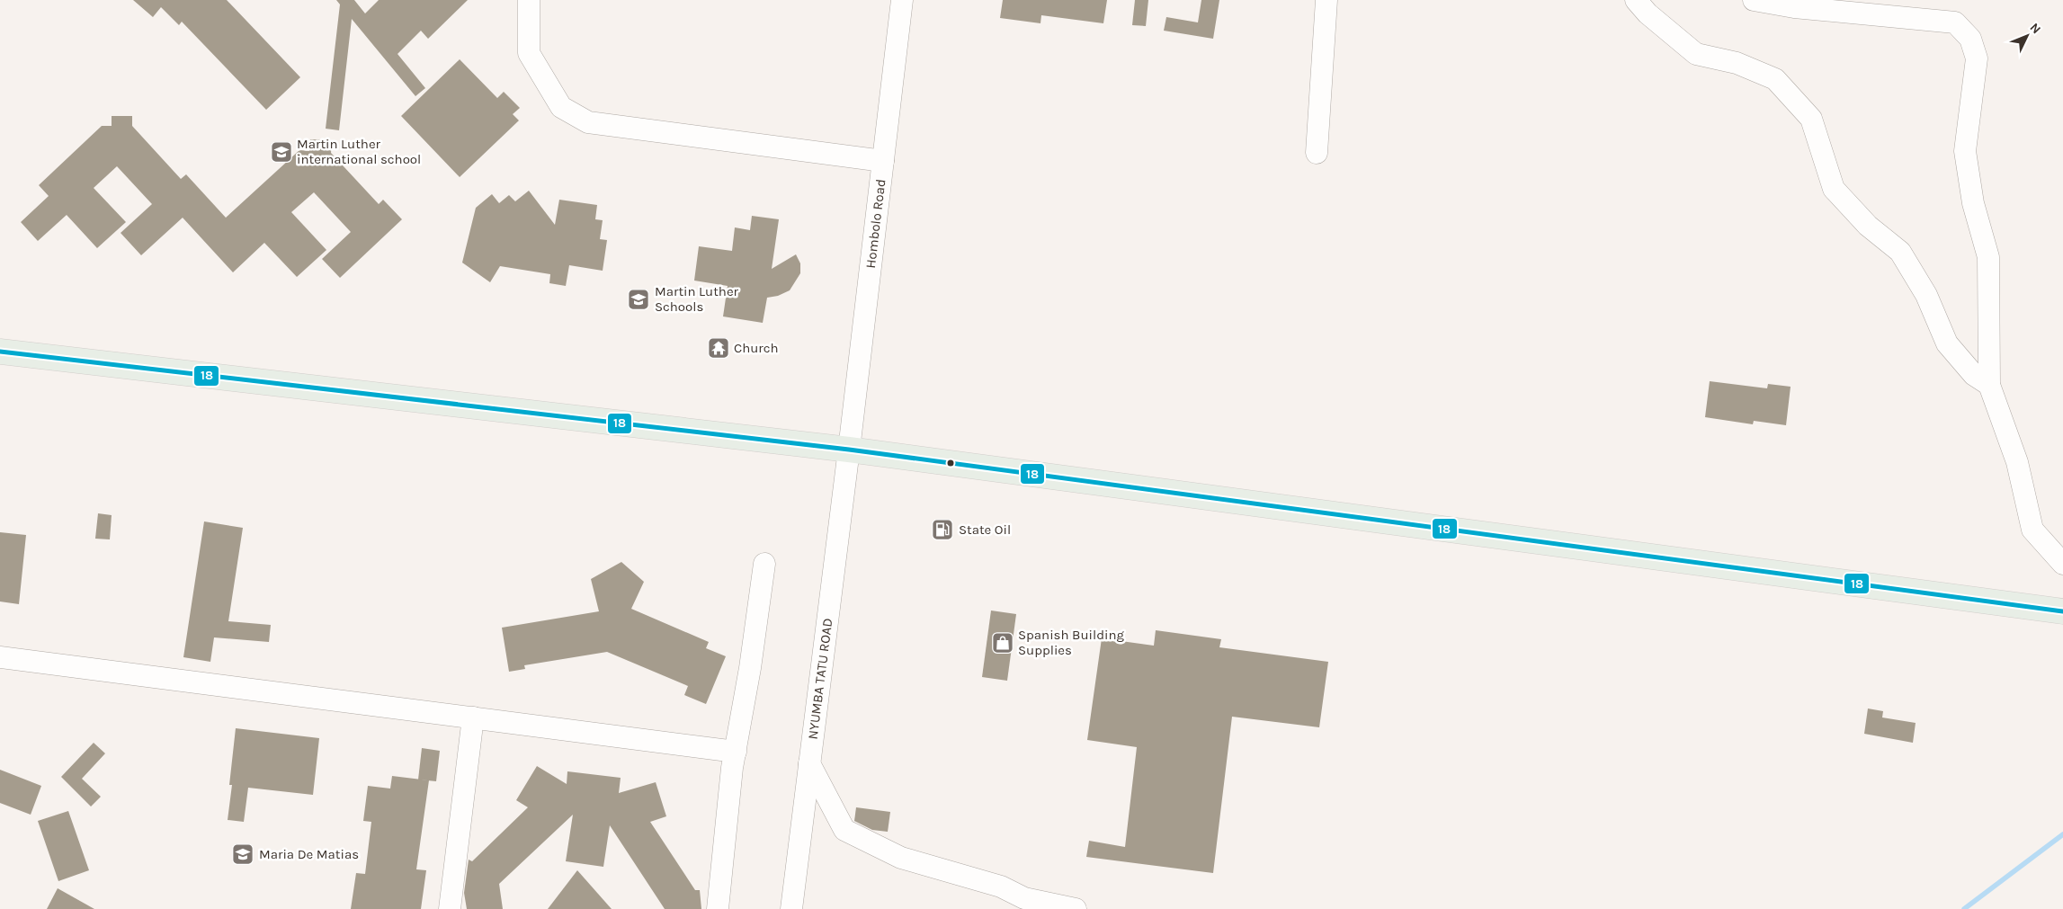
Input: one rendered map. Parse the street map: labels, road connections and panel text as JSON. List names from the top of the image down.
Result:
{
  "streets": {
    "street": ["Hombolo Road", "NYUMBA TATU ROAD"]
  },
  "crossings": [
    ["Hombolo Road", "NYUMBA TATU ROAD"]
  ],
  "places": {
    "school or university": ["Martin Luther international school", "Martin Luther Schools", "Maria De Matias"],
    "temple": ["Church"],
    "fuel station": ["State Oil"],
    "shop": ["Spanish Building Supplies"]
  },
  "lines": ["transit line 18"],
  "north": "top right"
}
